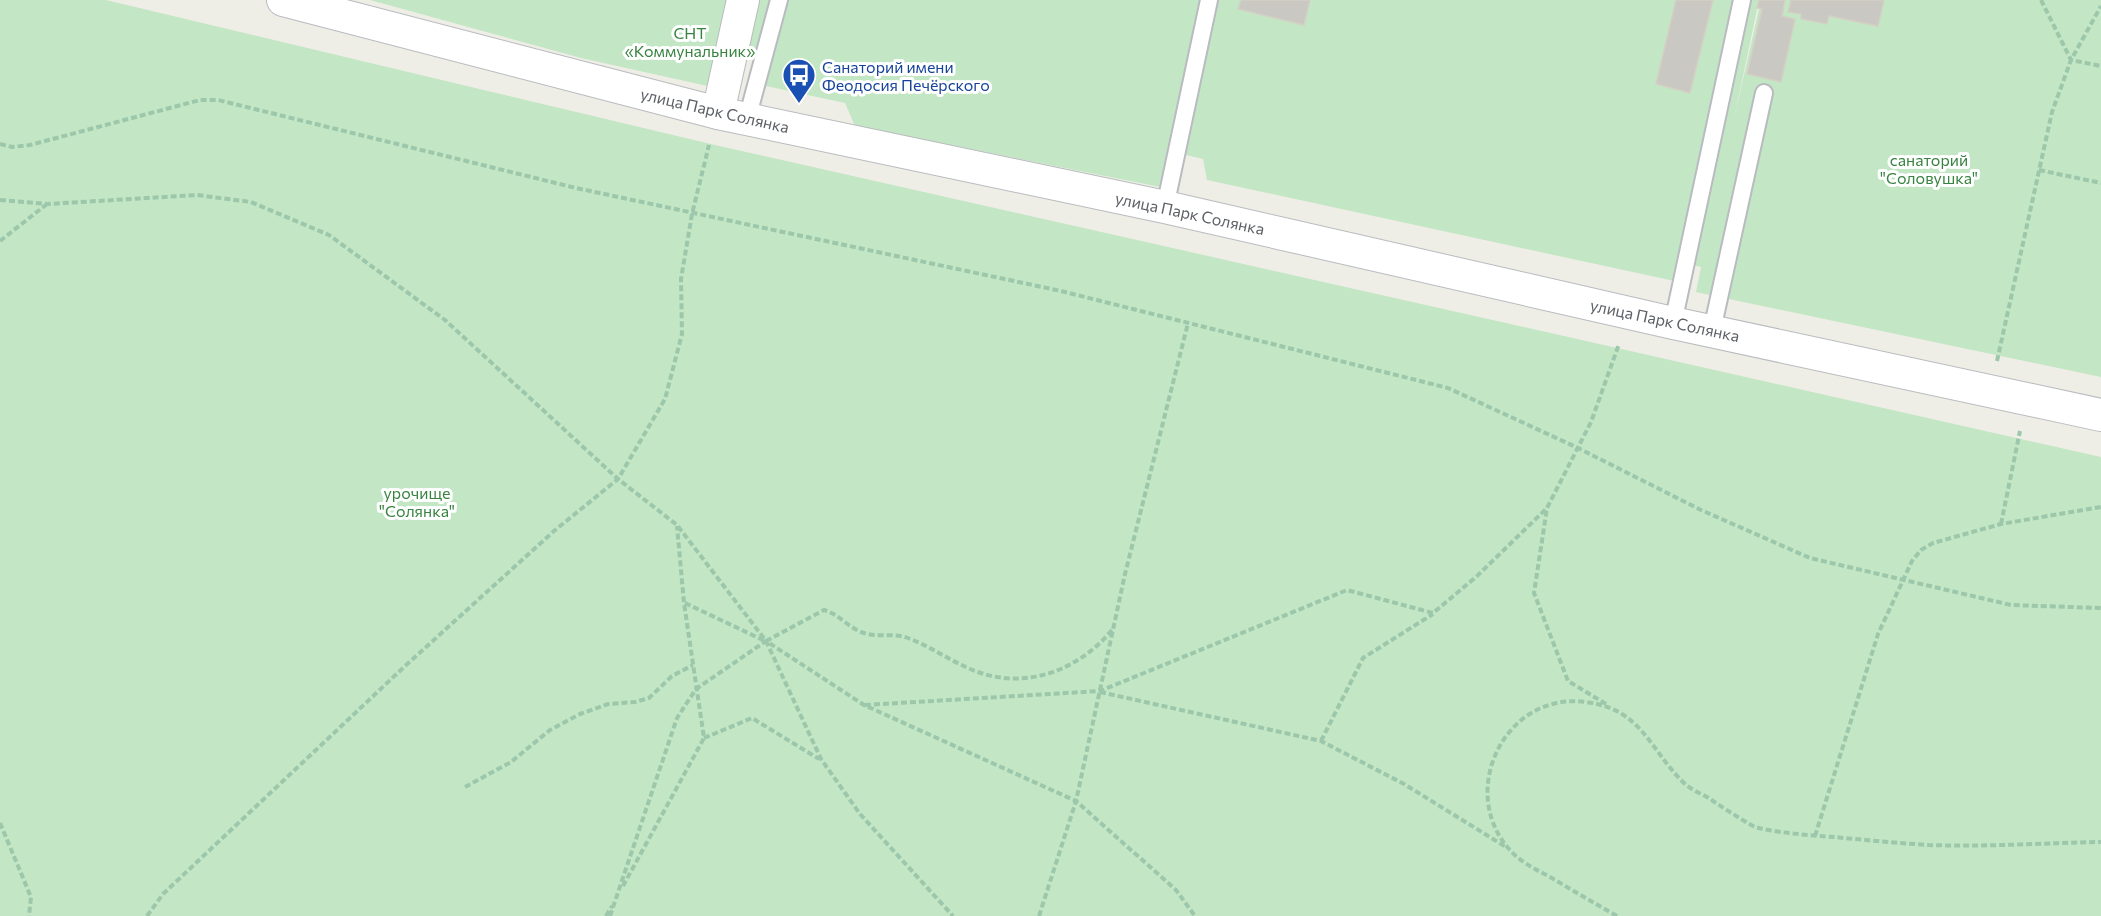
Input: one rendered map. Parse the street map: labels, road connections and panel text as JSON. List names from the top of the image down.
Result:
{
  "streets": {
    "street": ["улица Парк Солянка"]
  },
  "parks": ["СНТ «Коммунальник»", "cанаторий \"Соловушка\"", "урочище \"Солянка\""],
  "places": {
    "bus stop": ["Санаторий имени Феодосия Печёрского"]
  }
}
